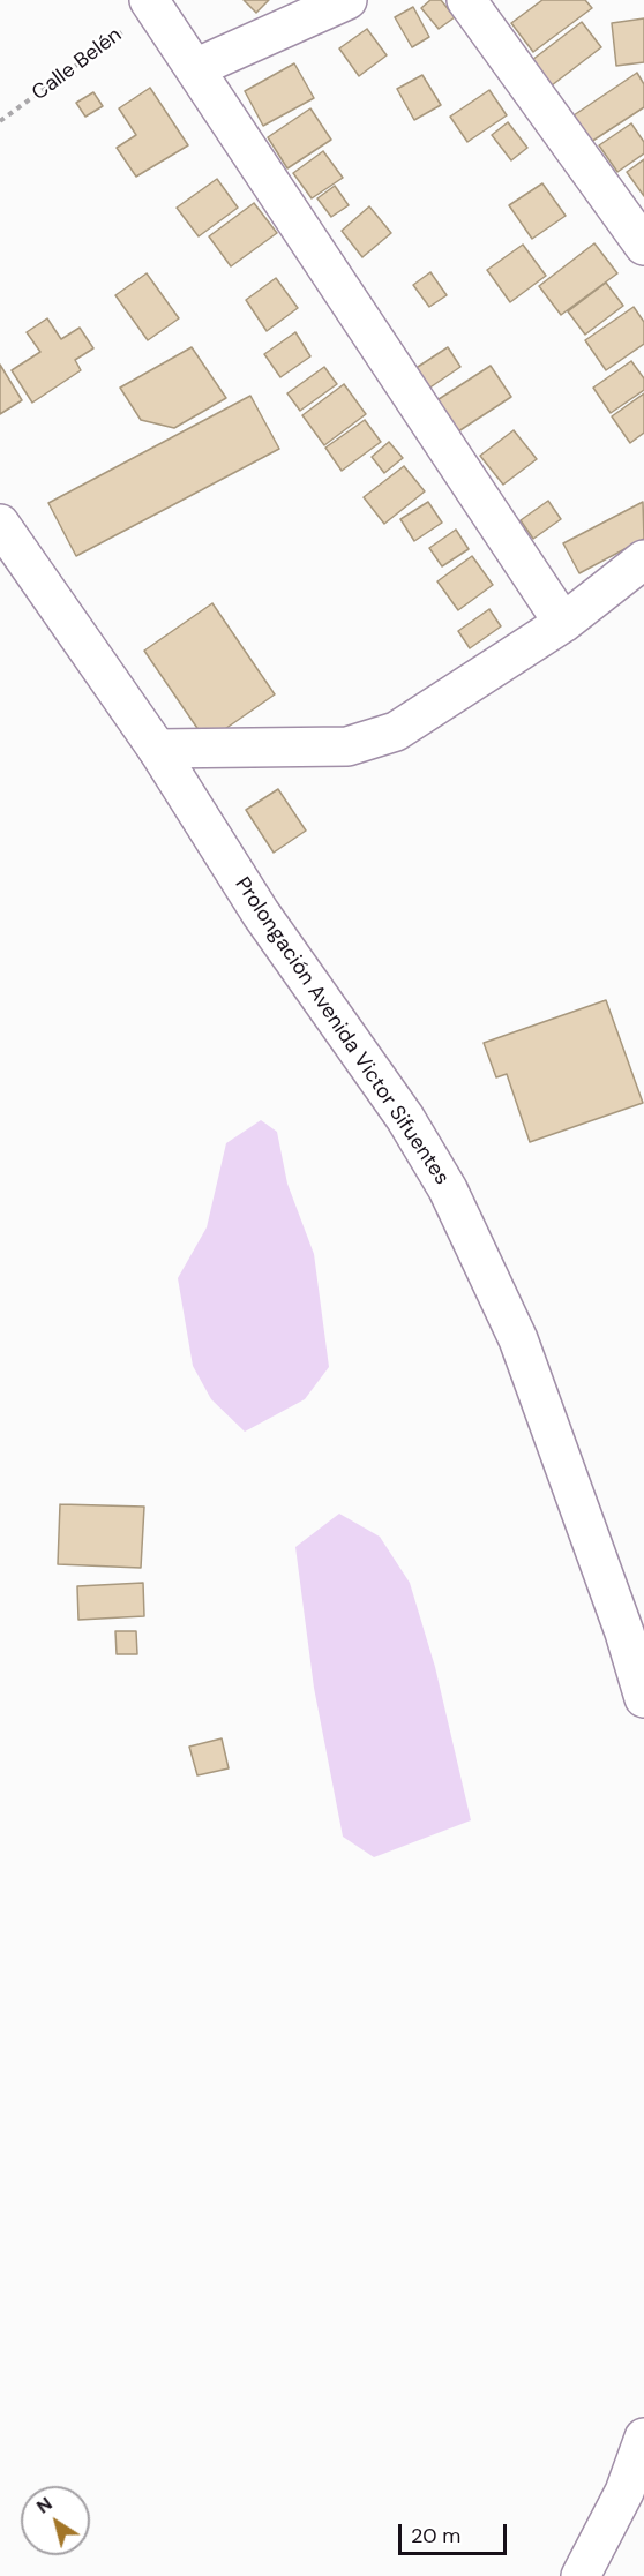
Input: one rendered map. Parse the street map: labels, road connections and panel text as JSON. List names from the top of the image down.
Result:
{
  "streets": {
    "street": ["Prolongación Avenida Victor Sifuentes"],
    "path": ["Calle Belén"]
  },
  "scale_bar": "20 m",
  "north": "top left"
}
